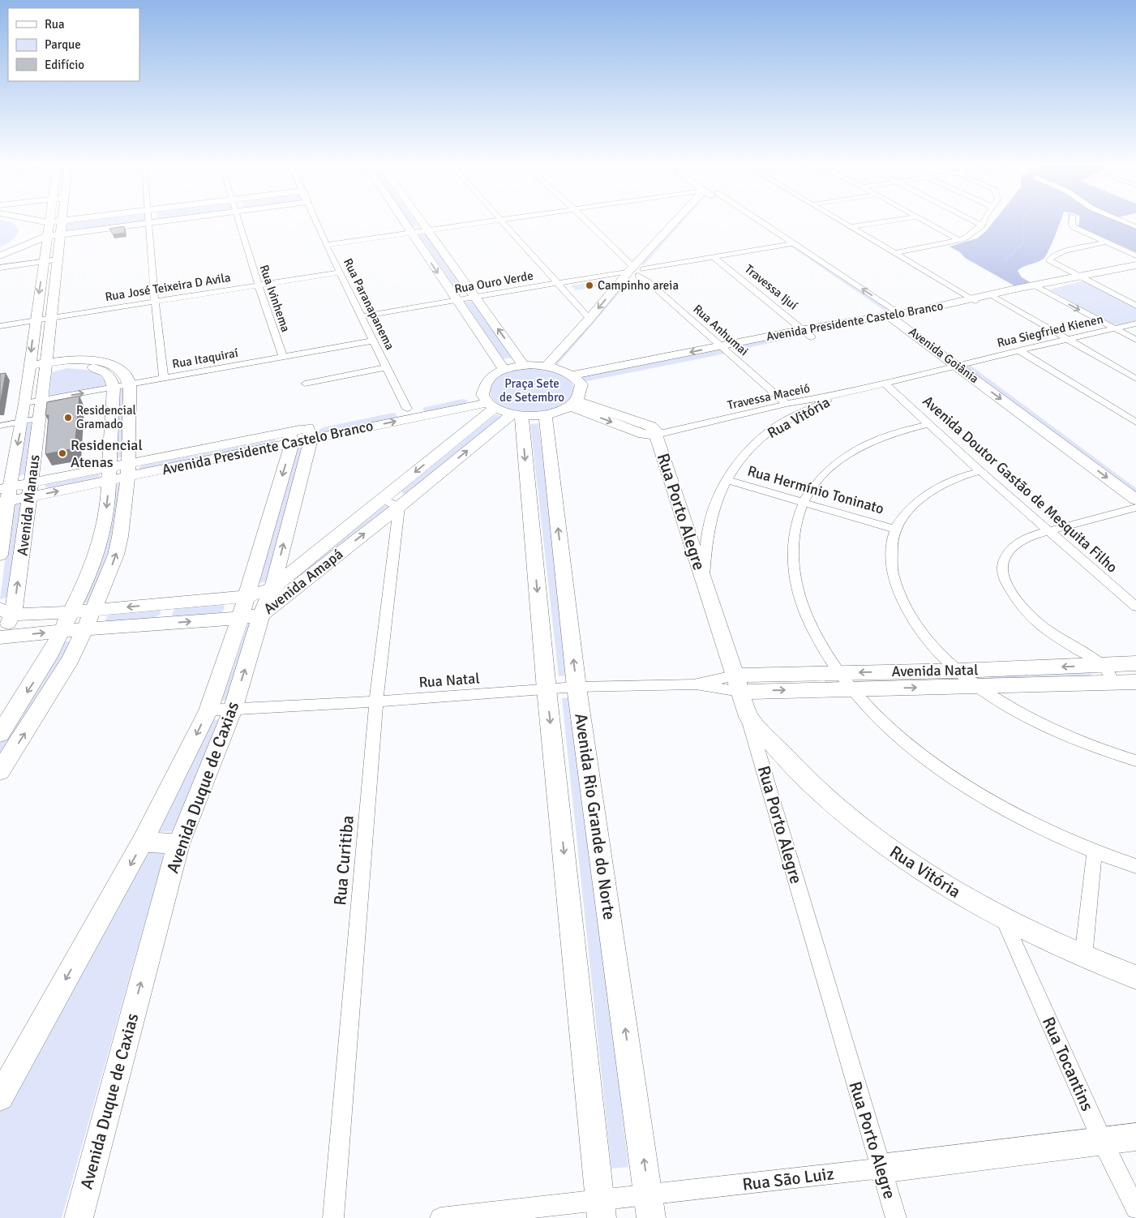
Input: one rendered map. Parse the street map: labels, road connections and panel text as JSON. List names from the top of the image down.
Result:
{
  "streets": {
    "street": [
      "Rua Ouro Verde",
      "Rua José Teixeira D Avila",
      "Travessa Ijuí",
      "Rua Ivinhema",
      "Rua Paranapanema",
      "Avenida Presidente Castelo Branco",
      "Rua Anhumai",
      "Rua Siegfried Kienen",
      "Avenida Goiânia",
      "Rua Itaquiraí",
      "Travessa Maceió",
      "Rua Vitória",
      "Avenida Doutor Gastão de Mesquita Filho",
      "Rua Hermínio Toninato",
      "Avenida Manaus",
      "Rua Porto Alegre",
      "Avenida Amapá",
      "Avenida Natal",
      "Rua Natal",
      "Avenida Duque de Caxias",
      "Avenida Rio Grande do Norte",
      "Rua Curitiba",
      "Rua Tocantins",
      "Rua São Luiz"
    ]
  },
  "crossings": [
    ["Rua Ouro Verde", "Travessa Ijuí"],
    ["Rua Ouro Verde", "Rua Paranapanema"],
    ["Rua Ouro Verde", "Rua Anhumai"],
    ["Rua Ouro Verde", "Avenida Goiânia"],
    ["Rua José Teixeira D Avila", "Rua Ivinhema"],
    ["Rua José Teixeira D Avila", "Rua Paranapanema"],
    ["Travessa Ijuí", "Avenida Presidente Castelo Branco"],
    ["Rua Ivinhema", "Rua Itaquiraí"],
    ["Rua Paranapanema", "Avenida Presidente Castelo Branco"],
    ["Rua Paranapanema", "Rua Itaquiraí"],
    ["Avenida Presidente Castelo Branco", "Rua Anhumai"],
    ["Avenida Presidente Castelo Branco", "Avenida Goiânia"],
    ["Avenida Presidente Castelo Branco", "Avenida Manaus"],
    ["Avenida Presidente Castelo Branco", "Avenida Amapá"],
    ["Avenida Presidente Castelo Branco", "Avenida Duque de Caxias"],
    ["Rua Anhumai", "Travessa Maceió"],
    ["Rua Siegfried Kienen", "Avenida Goiânia"],
    ["Rua Siegfried Kienen", "Travessa Maceió"],
    ["Avenida Goiânia", "Travessa Maceió"],
    ["Rua Itaquiraí", "Avenida Manaus"],
    ["Travessa Maceió", "Rua Vitória"],
    ["Travessa Maceió", "Avenida Doutor Gastão de Mesquita Filho"],
    ["Travessa Maceió", "Rua Porto Alegre"],
    ["Rua Vitória", "Rua Hermínio Toninato"],
    ["Rua Vitória", "Rua Porto Alegre"],
    ["Rua Vitória", "Rua Tocantins"],
    ["Avenida Manaus", "Avenida Amapá"],
    ["Rua Porto Alegre", "Avenida Natal"],
    ["Rua Porto Alegre", "Rua Natal"],
    ["Rua Porto Alegre", "Rua São Luiz"],
    ["Avenida Amapá", "Avenida Duque de Caxias"],
    ["Avenida Amapá", "Avenida Rio Grande do Norte"],
    ["Avenida Amapá", "Rua Curitiba"],
    ["Avenida Natal", "Rua Natal"],
    ["Rua Natal", "Avenida Duque de Caxias"],
    ["Rua Natal", "Avenida Rio Grande do Norte"],
    ["Rua Natal", "Rua Curitiba"],
    ["Avenida Rio Grande do Norte", "Rua São Luiz"],
    ["Rua Tocantins", "Rua São Luiz"]
  ],
  "parks": ["Praça Sete de Setembro"],
  "places": ["Campinho areia", "Residencial Gramado", "Residencial Atenas"],
  "legend": ["Rua", "Parque", "Edifício"]
}
